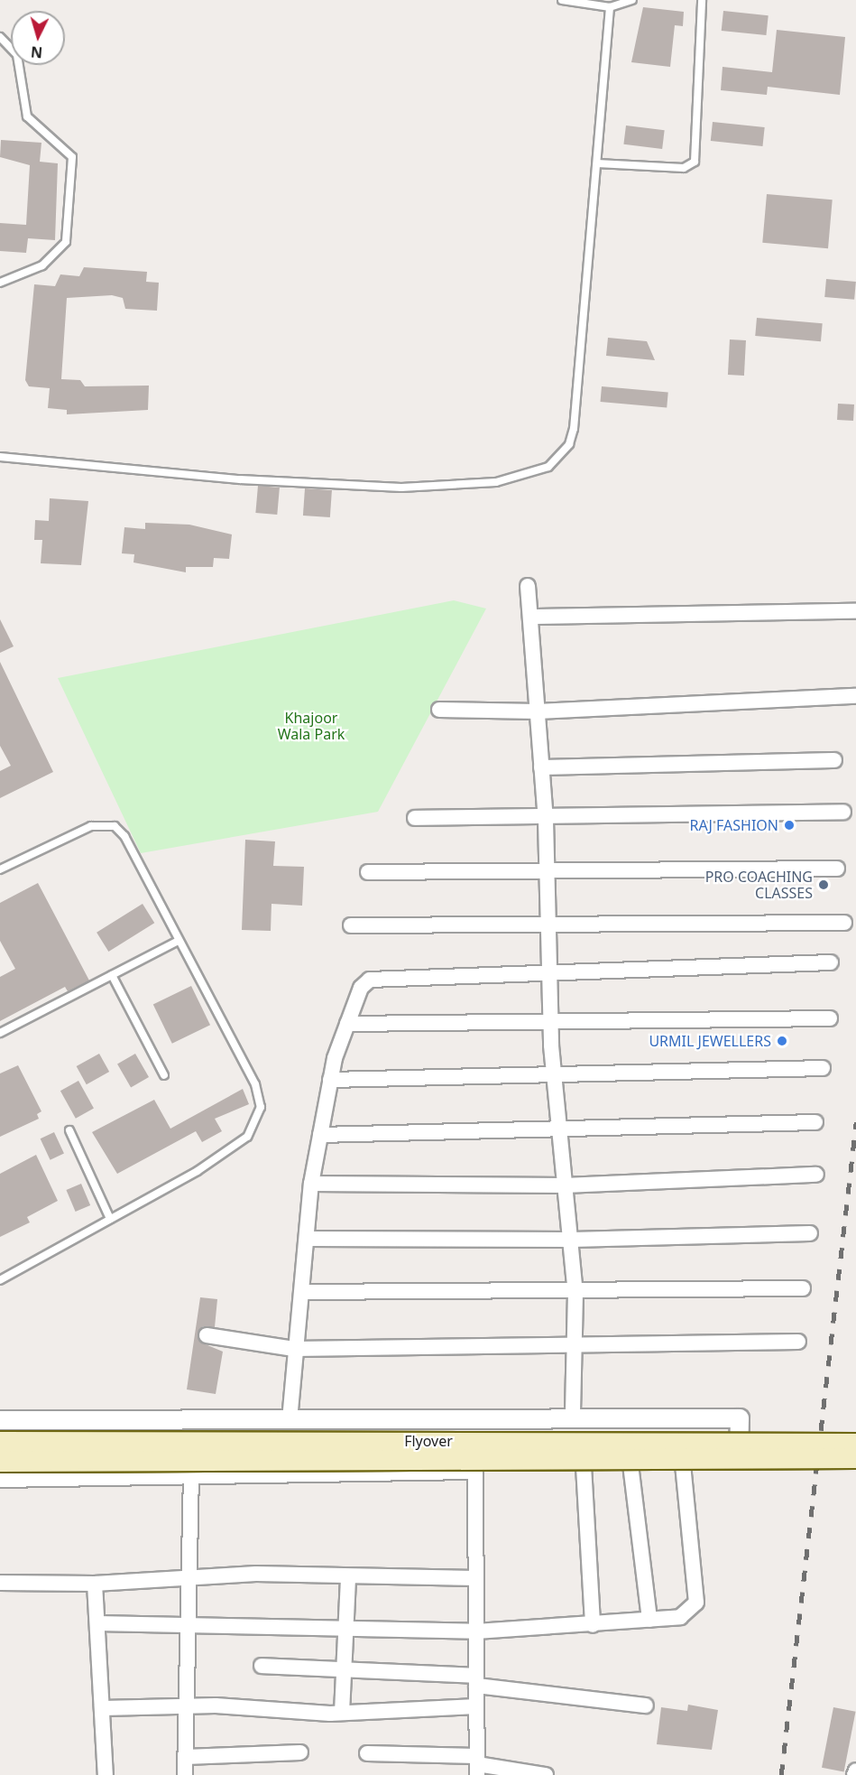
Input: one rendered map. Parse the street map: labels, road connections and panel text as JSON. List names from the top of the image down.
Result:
{
  "streets": {
    "main road": ["Flyover"]
  },
  "parks": ["Khajoor Wala Park"],
  "places": ["RAJ FASHION", "PRO COACHING CLASSES", "URMIL JEWELLERS"],
  "north": "bottom"
}
